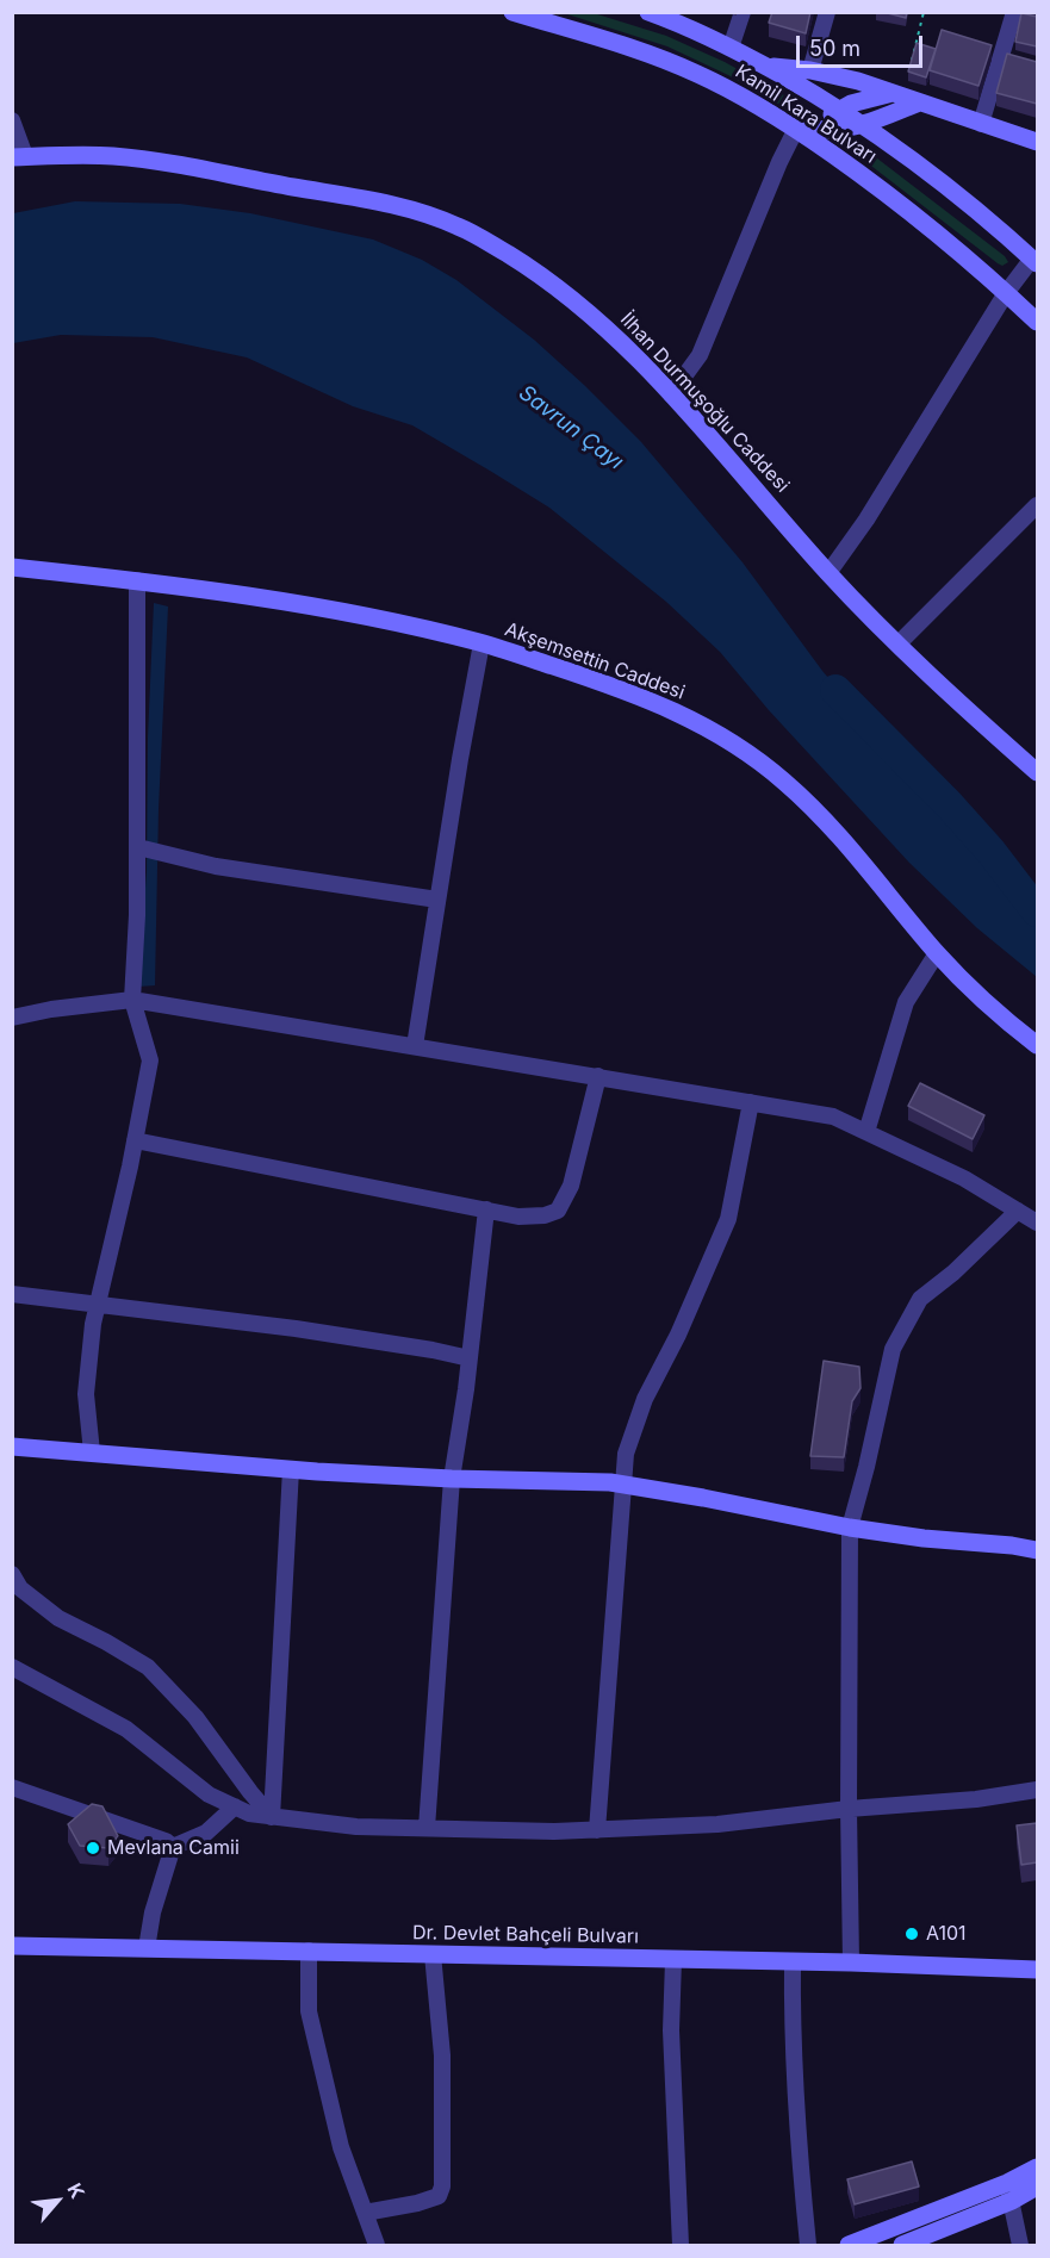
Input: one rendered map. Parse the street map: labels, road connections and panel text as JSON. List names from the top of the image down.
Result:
{
  "streets": {
    "street": [
      "Kamil Kara Bulvarı",
      "İlhan Durmuşoğlu Caddesi",
      "Akşemsettin Caddesi",
      "Dr. Devlet Bahçeli Bulvarı"
    ]
  },
  "water": ["Savrun Çayı"],
  "places": ["Mevlana Camii", "A101"],
  "scale_bar": "50 m",
  "north": "top right"
}
